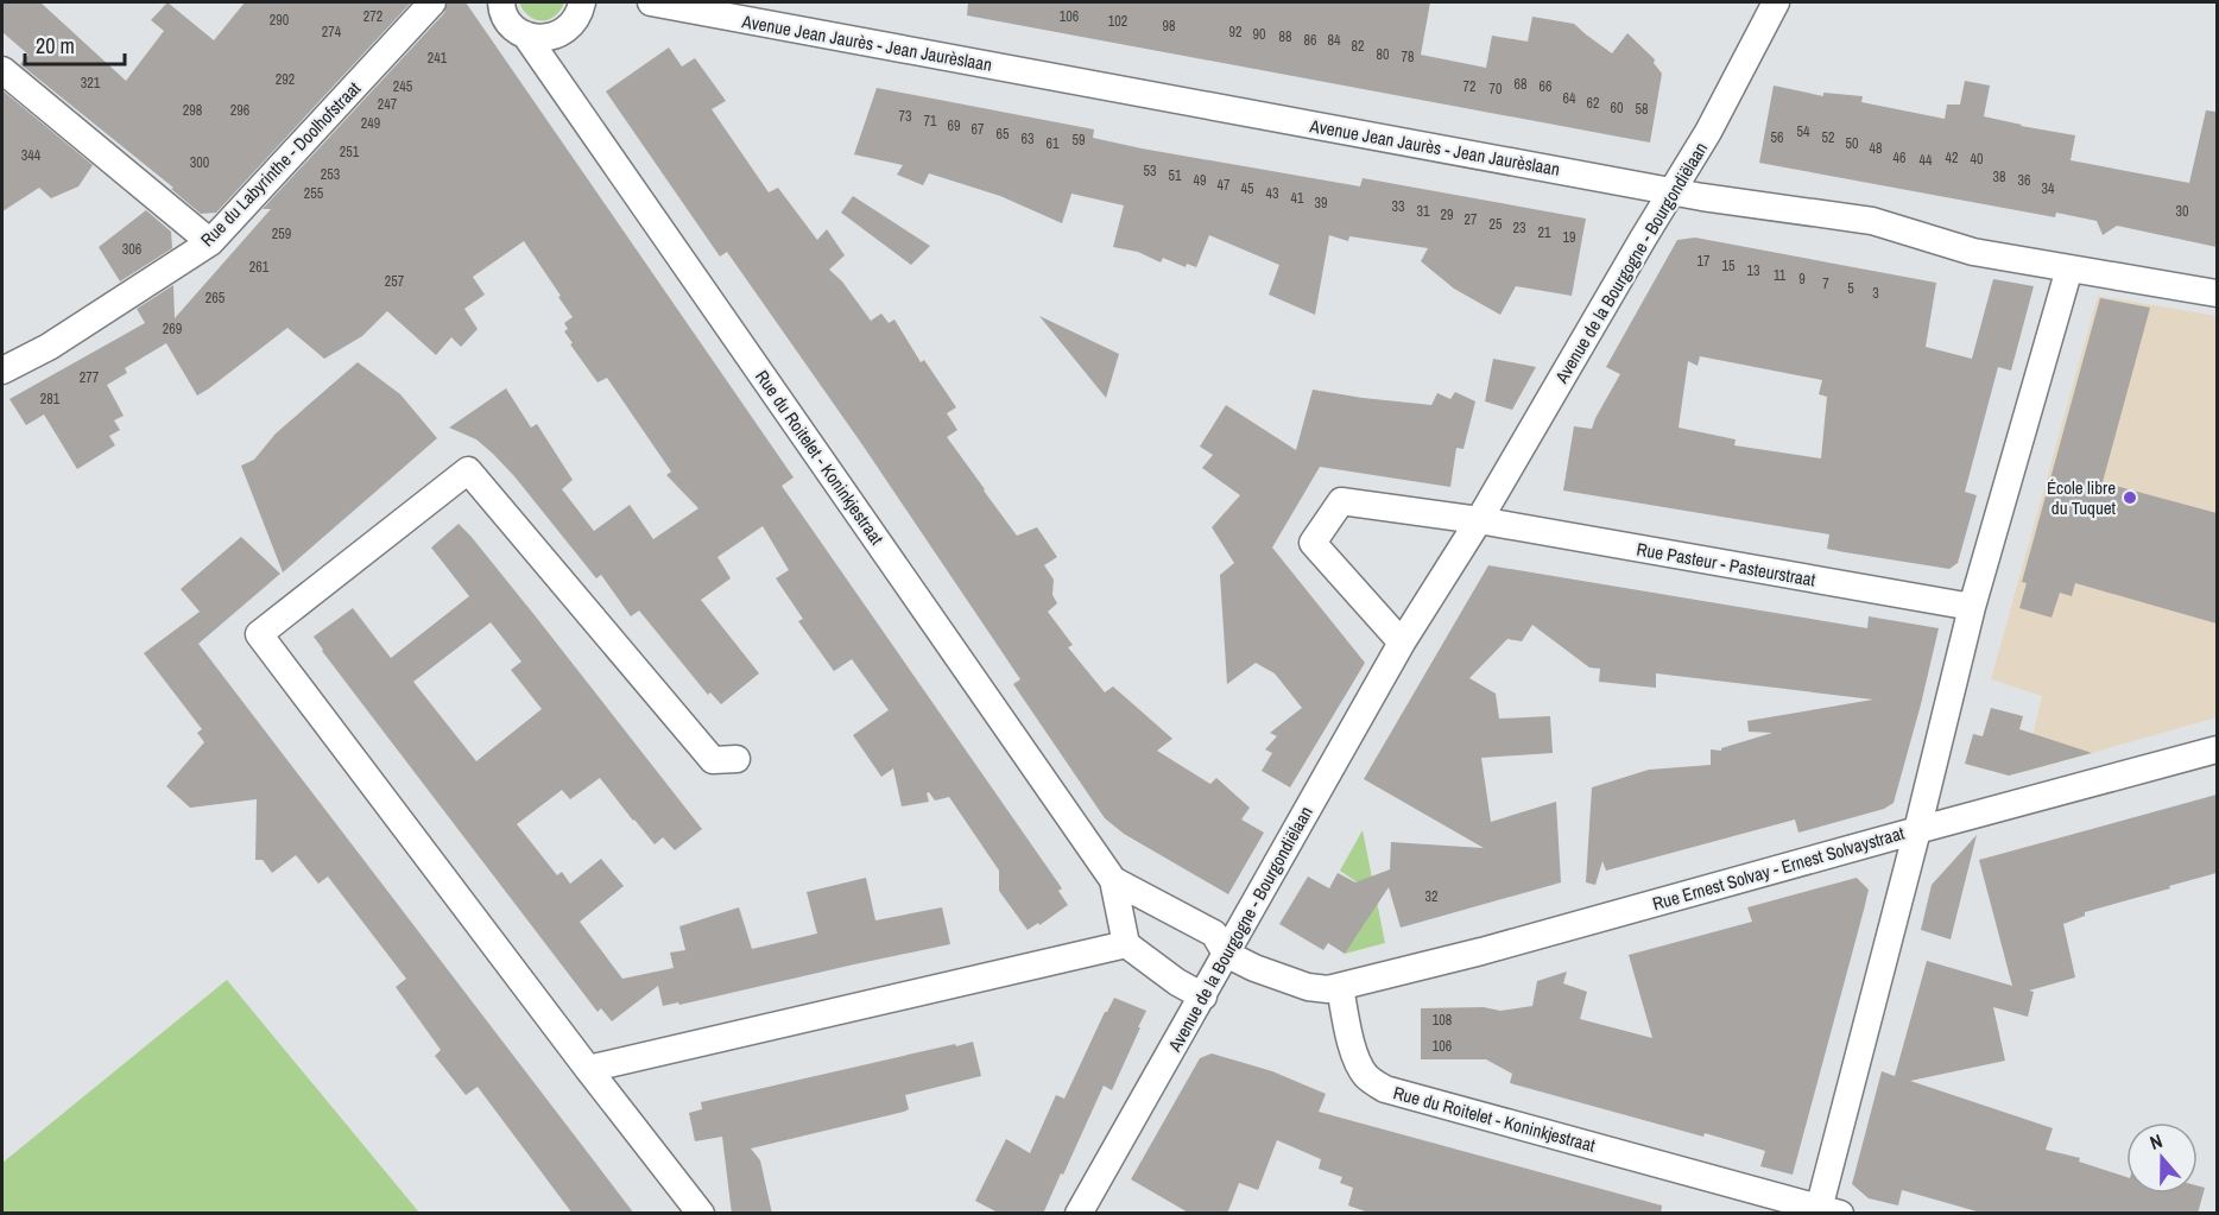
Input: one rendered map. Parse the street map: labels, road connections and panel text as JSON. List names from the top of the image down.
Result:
{
  "streets": {
    "street": [
      "Avenue Jean Jaurès - Jean Jaurèslaan",
      "Rue du Labyrinthe - Doolhofstraat",
      "Avenue de la Bourgogne - Bourgondiëlaan",
      "Rue du Roitelet - Koninkjestraat",
      "Rue Pasteur - Pasteurstraat",
      "Rue Ernest Solvay - Ernest Solvaystraat"
    ]
  },
  "crossings": [
    ["Avenue Jean Jaurès - Jean Jaurèslaan", "Avenue de la Bourgogne - Bourgondiëlaan"],
    ["Avenue de la Bourgogne - Bourgondiëlaan", "Rue du Roitelet - Koninkjestraat"],
    ["Avenue de la Bourgogne - Bourgondiëlaan", "Rue Pasteur - Pasteurstraat"],
    ["Rue du Roitelet - Koninkjestraat", "Rue Ernest Solvay - Ernest Solvaystraat"]
  ],
  "places": ["École libre du Tuquet"],
  "house_numbers": [
    "272",
    "106",
    "290",
    "102",
    "98",
    "274",
    "92",
    "90",
    "88",
    "86",
    "84",
    "82",
    "80",
    "78",
    "241",
    "292",
    "321",
    "68",
    "245",
    "72",
    "66",
    "70",
    "64",
    "62",
    "247",
    "60",
    "58",
    "298",
    "296",
    "73",
    "71",
    "249",
    "69",
    "67",
    "54",
    "65",
    "56",
    "52",
    "63",
    "59",
    "61",
    "50",
    "48",
    "251",
    "344",
    "46",
    "42",
    "40",
    "44",
    "300",
    "53",
    "253",
    "51",
    "38",
    "49",
    "36",
    "47",
    "45",
    "34",
    "255",
    "43",
    "41",
    "39",
    "33",
    "31",
    "30",
    "29",
    "27",
    "25",
    "23",
    "21",
    "259",
    "19",
    "306",
    "17",
    "15",
    "261",
    "13",
    "11",
    "9",
    "257",
    "7",
    "5",
    "3",
    "265",
    "269",
    "277",
    "281",
    "32",
    "108",
    "106"
  ],
  "scale_bar": "20 m",
  "north": "top"
}
